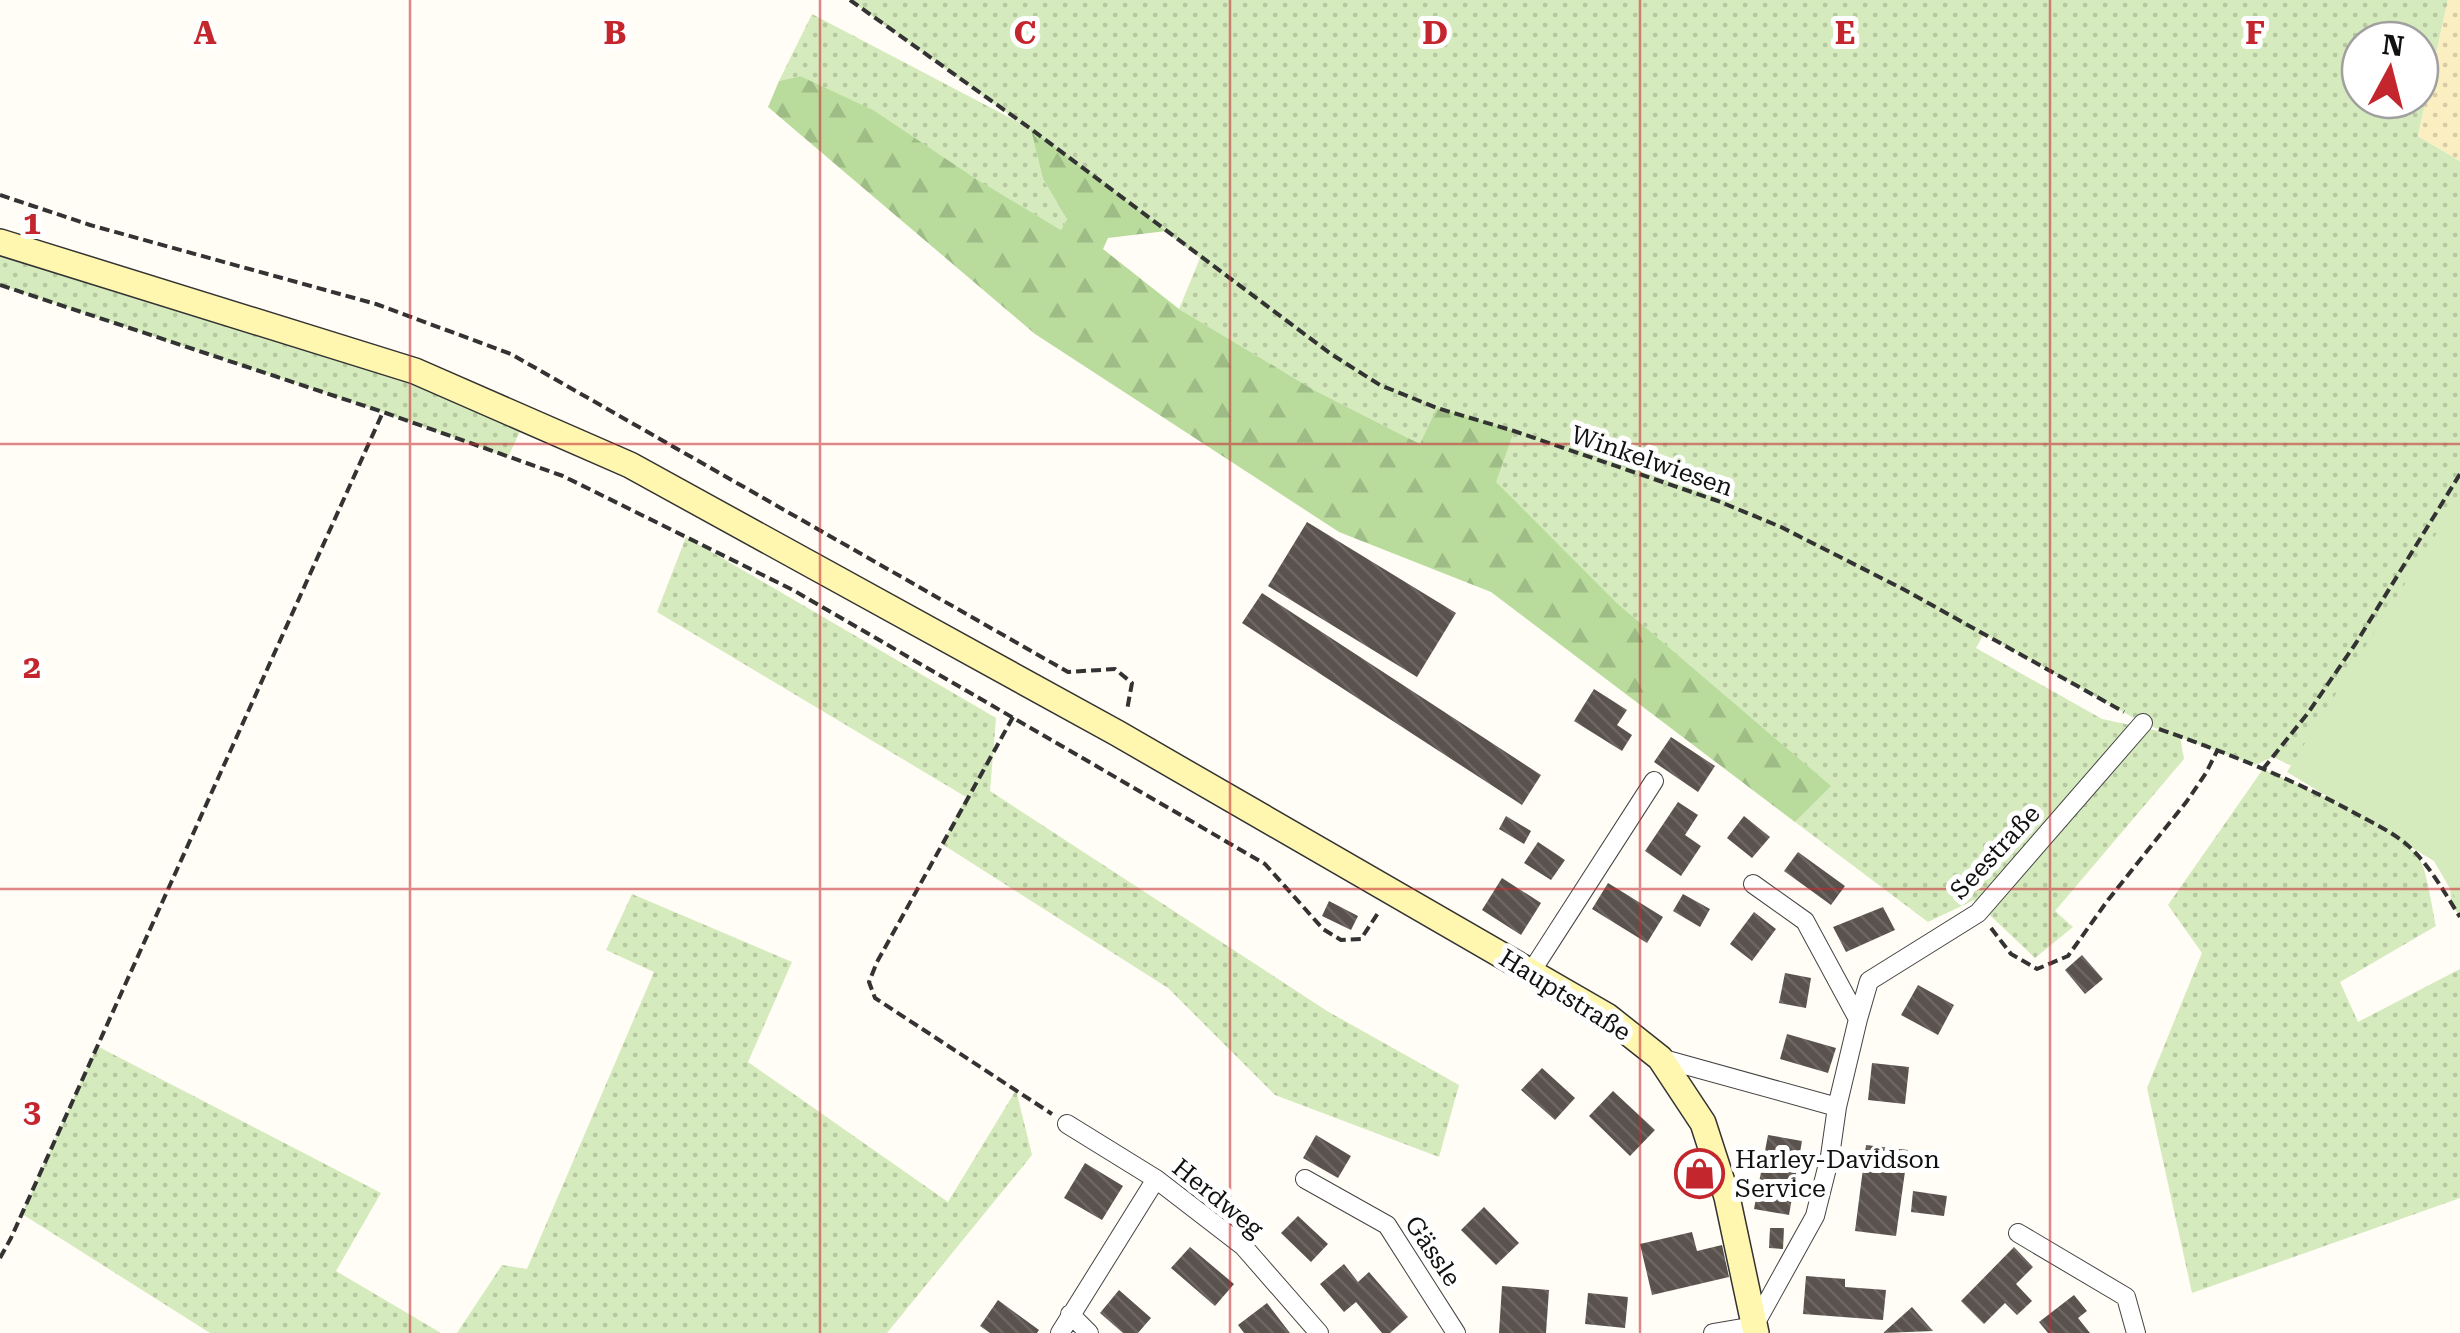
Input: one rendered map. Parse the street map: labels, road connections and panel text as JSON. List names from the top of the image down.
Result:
{
  "streets": {
    "main road": ["Hauptstraße"],
    "street": ["Seestraße", "Herdweg", "Gässle"],
    "path": ["Winkelwiesen"]
  },
  "crossings": [
    ["Winkelwiesen", "Seestraße"],
    ["Seestraße", "Hauptstraße"]
  ],
  "places": {
    "shop": ["Harley-Davidson Service"]
  },
  "north": "top",
  "grid": {
    "columns": [
      "A",
      "B",
      "C",
      "D",
      "E",
      "F"
    ],
    "rows": ["1", "2", "3"]
  }
}
